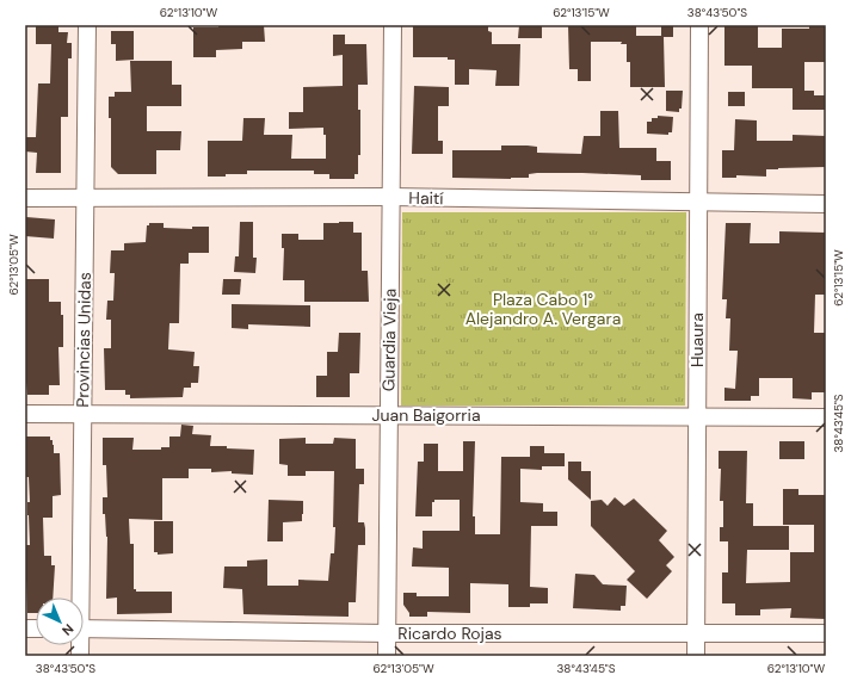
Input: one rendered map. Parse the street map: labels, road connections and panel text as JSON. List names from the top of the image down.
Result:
{
  "streets": {
    "street": [
      "Haití",
      "Provincias Unidas",
      "Guardia Vieja",
      "Huaura",
      "Juan Baigorria",
      "Ricardo Rojas"
    ]
  },
  "crossings": [
    ["Haití", "Provincias Unidas"],
    ["Haití", "Guardia Vieja"],
    ["Haití", "Huaura"],
    ["Provincias Unidas", "Juan Baigorria"],
    ["Guardia Vieja", "Juan Baigorria"],
    ["Guardia Vieja", "Ricardo Rojas"],
    ["Huaura", "Juan Baigorria"],
    ["Huaura", "Ricardo Rojas"]
  ],
  "parks": ["Plaza Cabo 1° Alejandro A. Vergara"],
  "north": "bottom right",
  "coordinates": [
    "62°13'10\"W",
    "62°13'15\"W",
    "38°43'50\"S",
    "62°13'05\"W",
    "38°43'45\"S"
  ]
}
